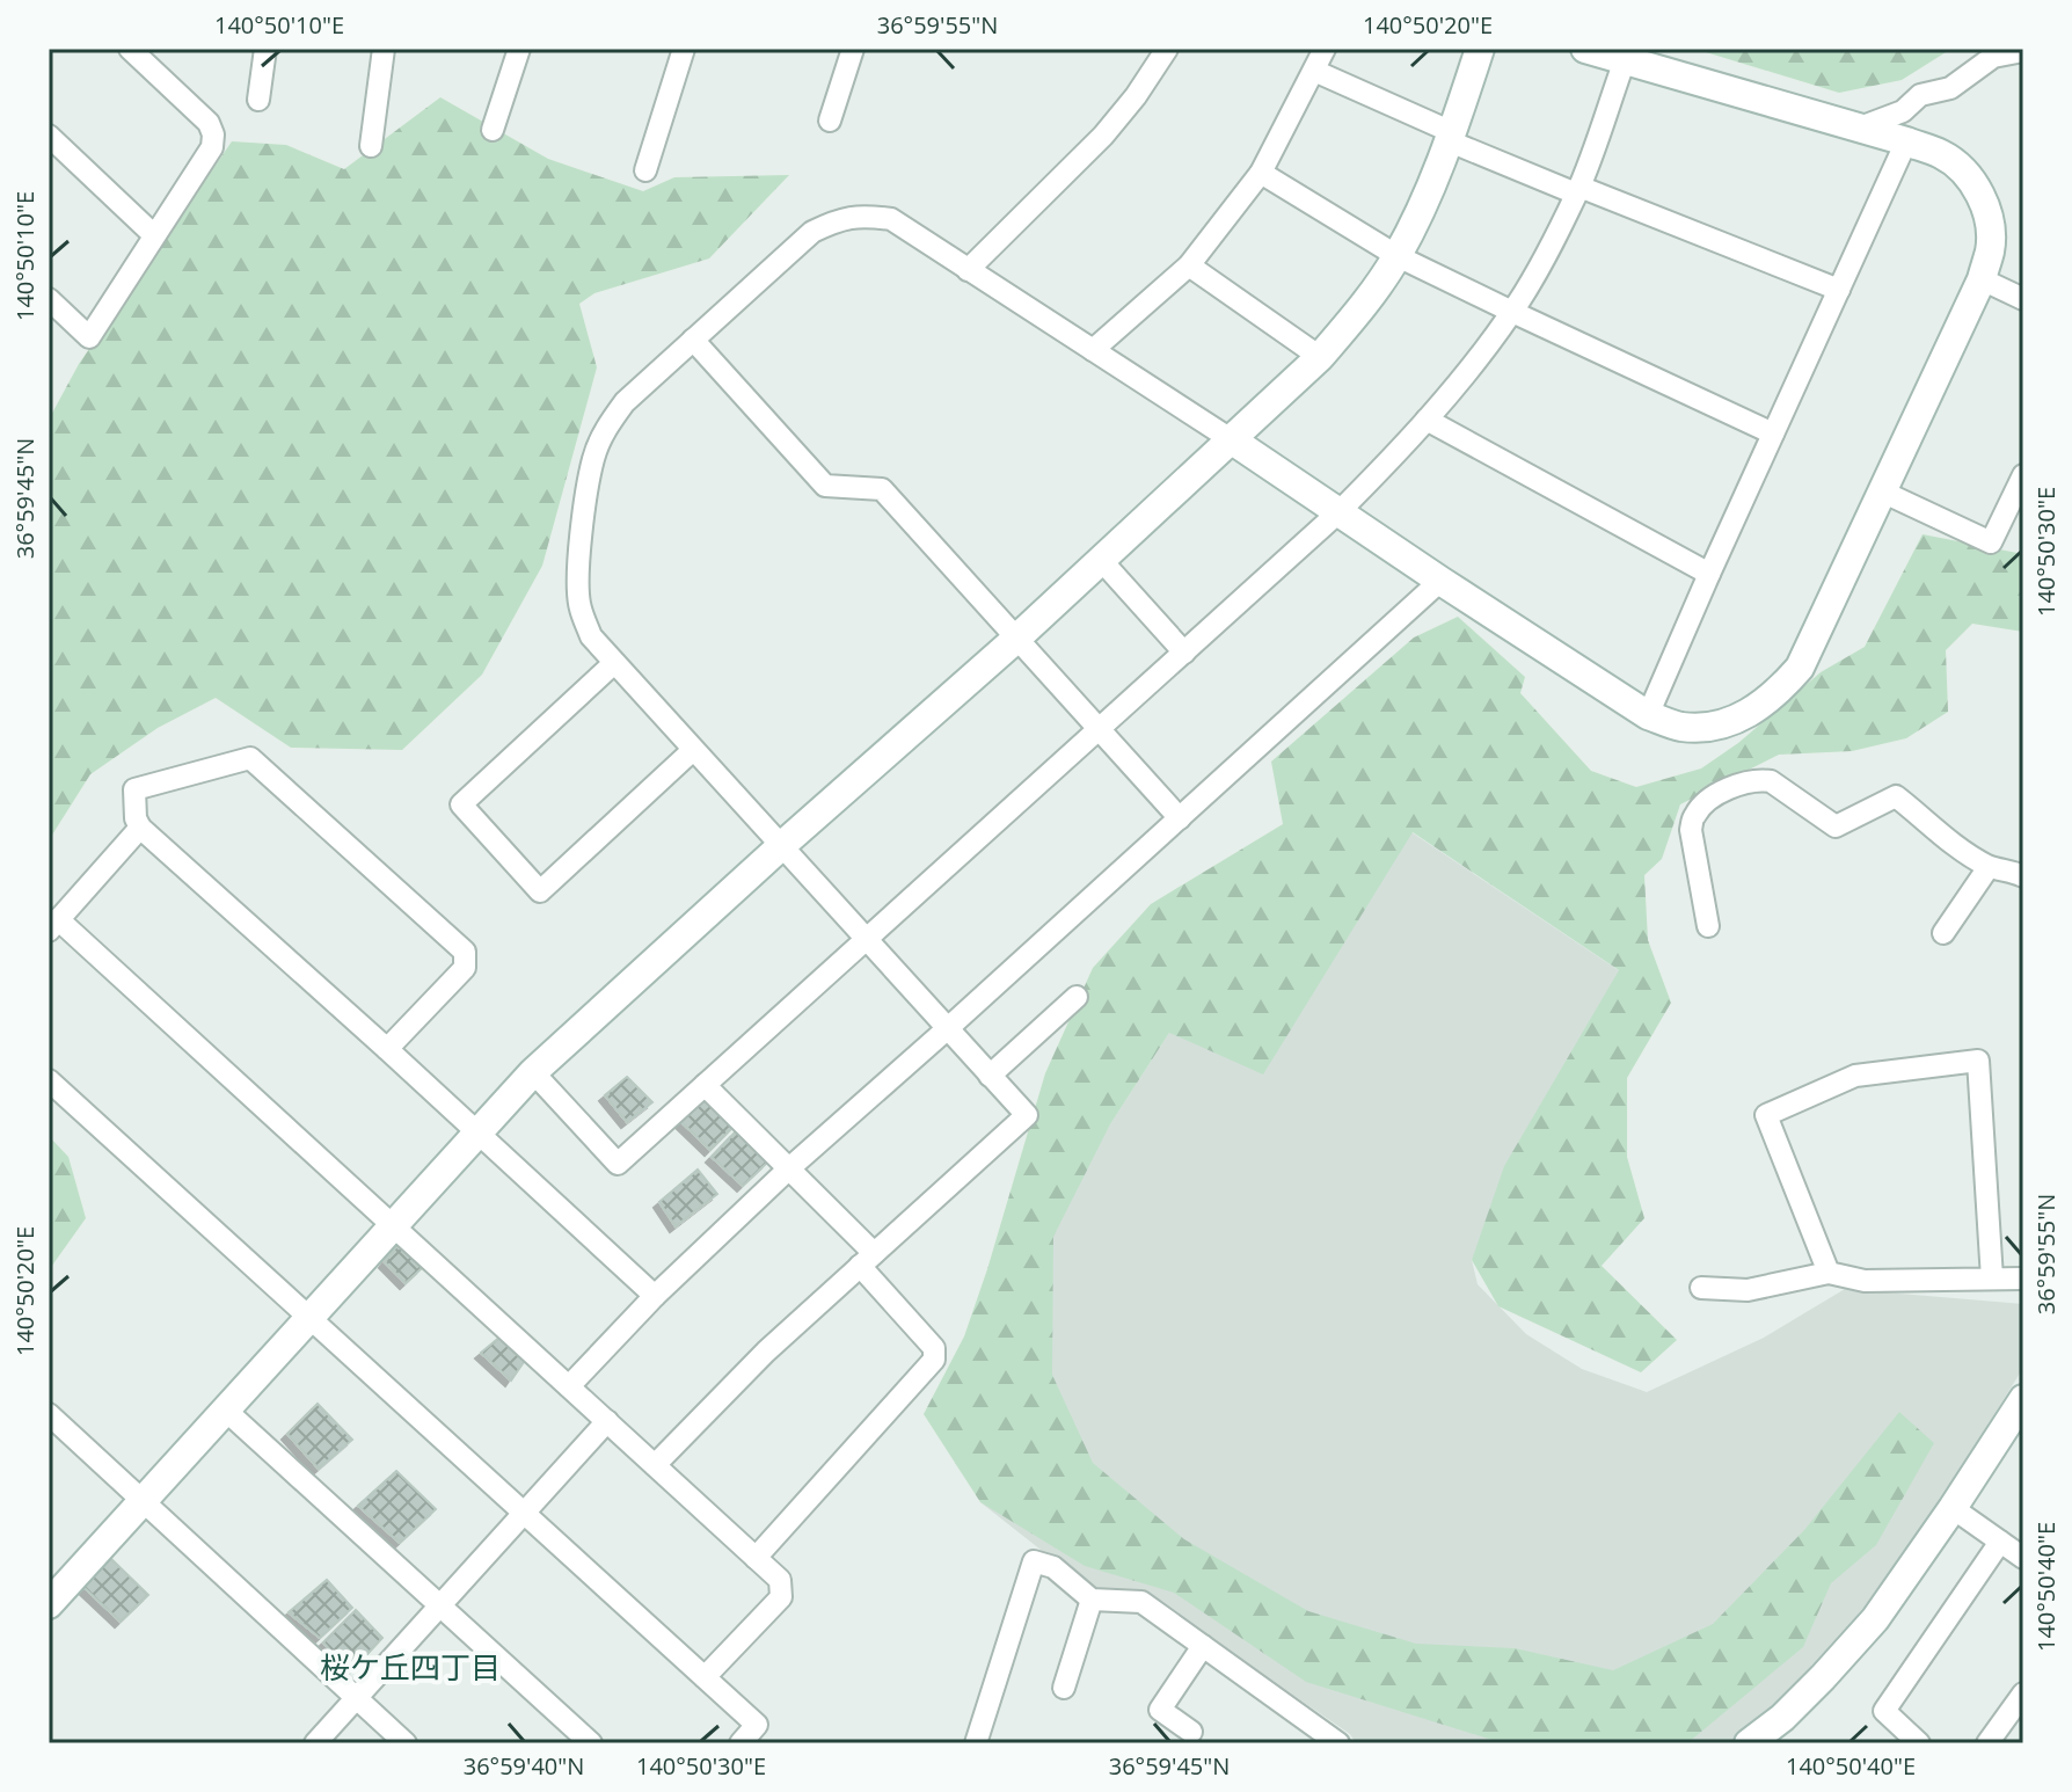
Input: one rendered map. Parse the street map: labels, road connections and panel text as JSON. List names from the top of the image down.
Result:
{
  "districts": ["桜ケ丘四丁目"],
  "coordinates": [
    "140°50'10\"E",
    "36°59'55\"N",
    "140°50'20\"E",
    "36°59'45\"N",
    "140°50'30\"E",
    "140°50'40\"E",
    "36°59'40\"N"
  ]
}
